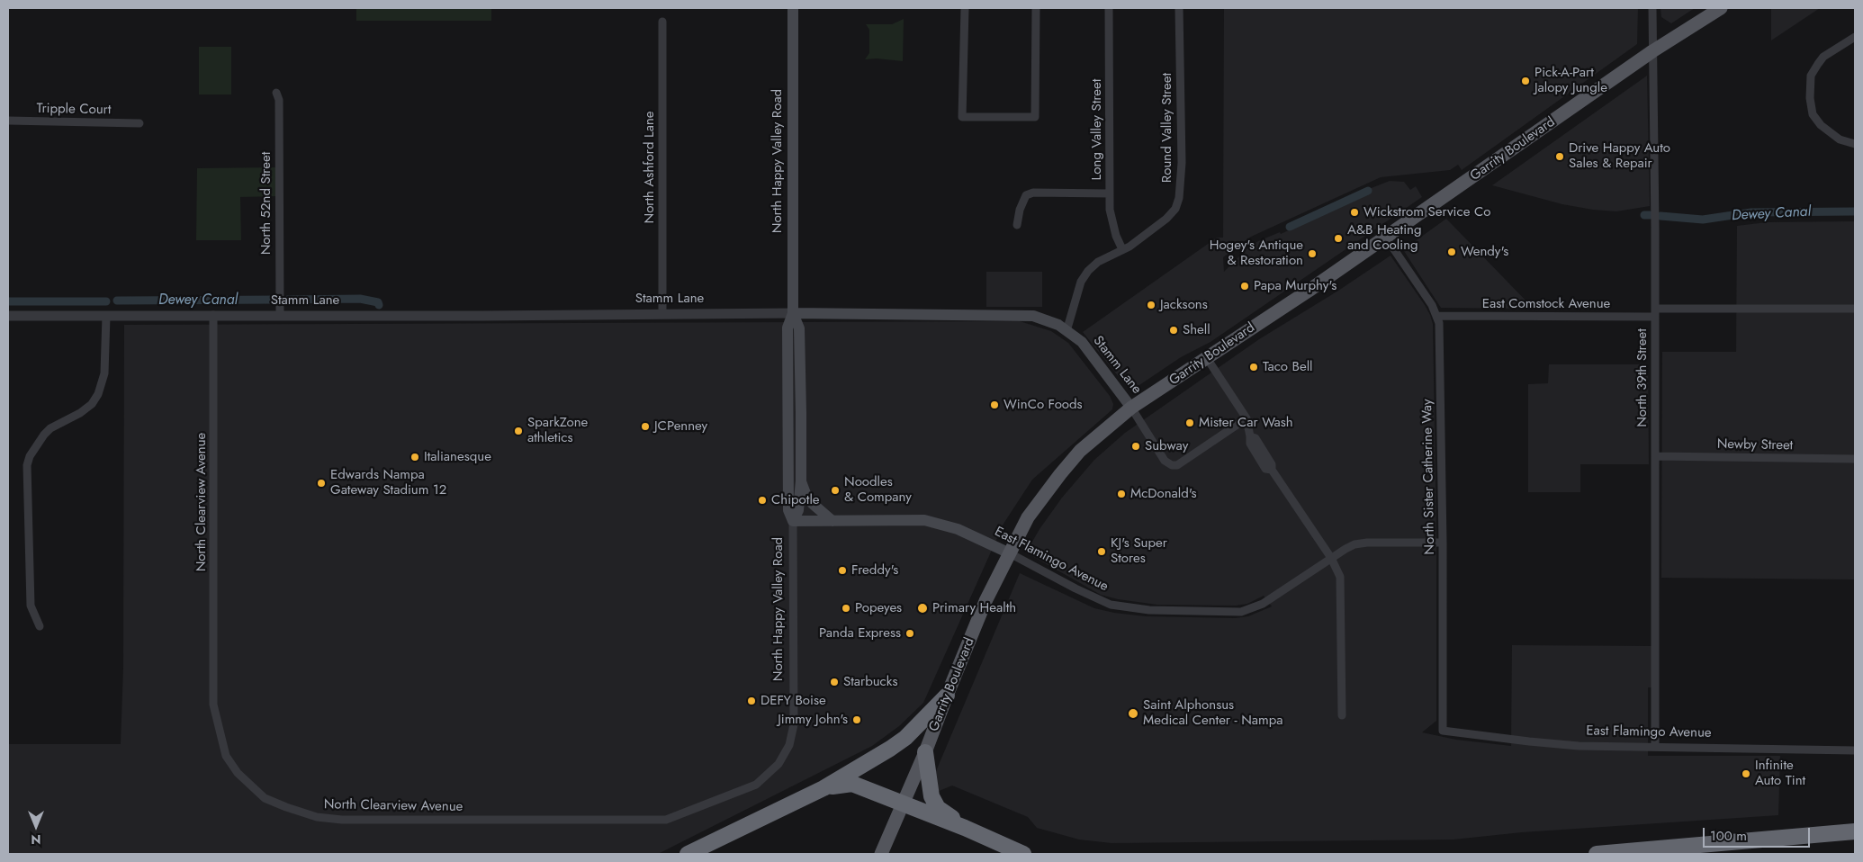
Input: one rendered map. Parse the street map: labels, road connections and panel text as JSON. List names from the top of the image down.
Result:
{
  "streets": {
    "main road": [
      "Garrity Boulevard",
      "North Happy Valley Road",
      "Stamm Lane",
      "East Flamingo Avenue"
    ],
    "street": [
      "Tripple Court",
      "Round Valley Street",
      "Long Valley Street",
      "North Ashford Lane",
      "North 52nd Street",
      "East Comstock Avenue",
      "North 39th Street",
      "Newby Street",
      "North Sister Catherine Way",
      "North Clearview Avenue"
    ]
  },
  "crossings": [
    ["Round Valley Street", "Long Valley Street"],
    ["Round Valley Street", "Stamm Lane"],
    ["Garrity Boulevard", "Stamm Lane"],
    ["Garrity Boulevard", "North 39th Street"],
    ["Garrity Boulevard", "North Sister Catherine Way"],
    ["Garrity Boulevard", "East Flamingo Avenue"],
    ["North Happy Valley Road", "Stamm Lane"],
    ["North Happy Valley Road", "North Clearview Avenue"],
    ["North Happy Valley Road", "East Flamingo Avenue"],
    ["North Ashford Lane", "Stamm Lane"],
    ["North 52nd Street", "Stamm Lane"],
    ["Stamm Lane", "North Clearview Avenue"],
    ["East Comstock Avenue", "North 39th Street"],
    ["East Comstock Avenue", "North Sister Catherine Way"],
    ["North 39th Street", "Newby Street"],
    ["North 39th Street", "East Flamingo Avenue"],
    ["North Sister Catherine Way", "East Flamingo Avenue"]
  ],
  "water": ["Dewey Canal"],
  "places": [
    "Pick-A-Part Jalopy Jungle",
    "Drive Happy Auto Sales & Repair",
    "Wickstrom Service Co",
    "A&B Heating and Cooling",
    "Wendy's",
    "Hogey's Antique & Restoration",
    "Papa Murphy's",
    "Jacksons",
    "Shell",
    "Taco Bell",
    "WinCo Foods",
    "Mister Car Wash",
    "JCPenney",
    "SparkZone athletics",
    "Subway",
    "Italianesque",
    "Edwards Nampa Gateway Stadium 12",
    "Noodles & Company",
    "McDonald's",
    "Chipotle",
    "KJ's Super Stores",
    "Freddy's",
    "Popeyes",
    "Primary Health",
    "Panda Express",
    "Starbucks",
    "DEFY Boise",
    "Saint Alphonsus Medical Center - Nampa",
    "Jimmy John's",
    "Infinite Auto Tint"
  ],
  "scale_bar": "100 m",
  "north": "bottom"
}
